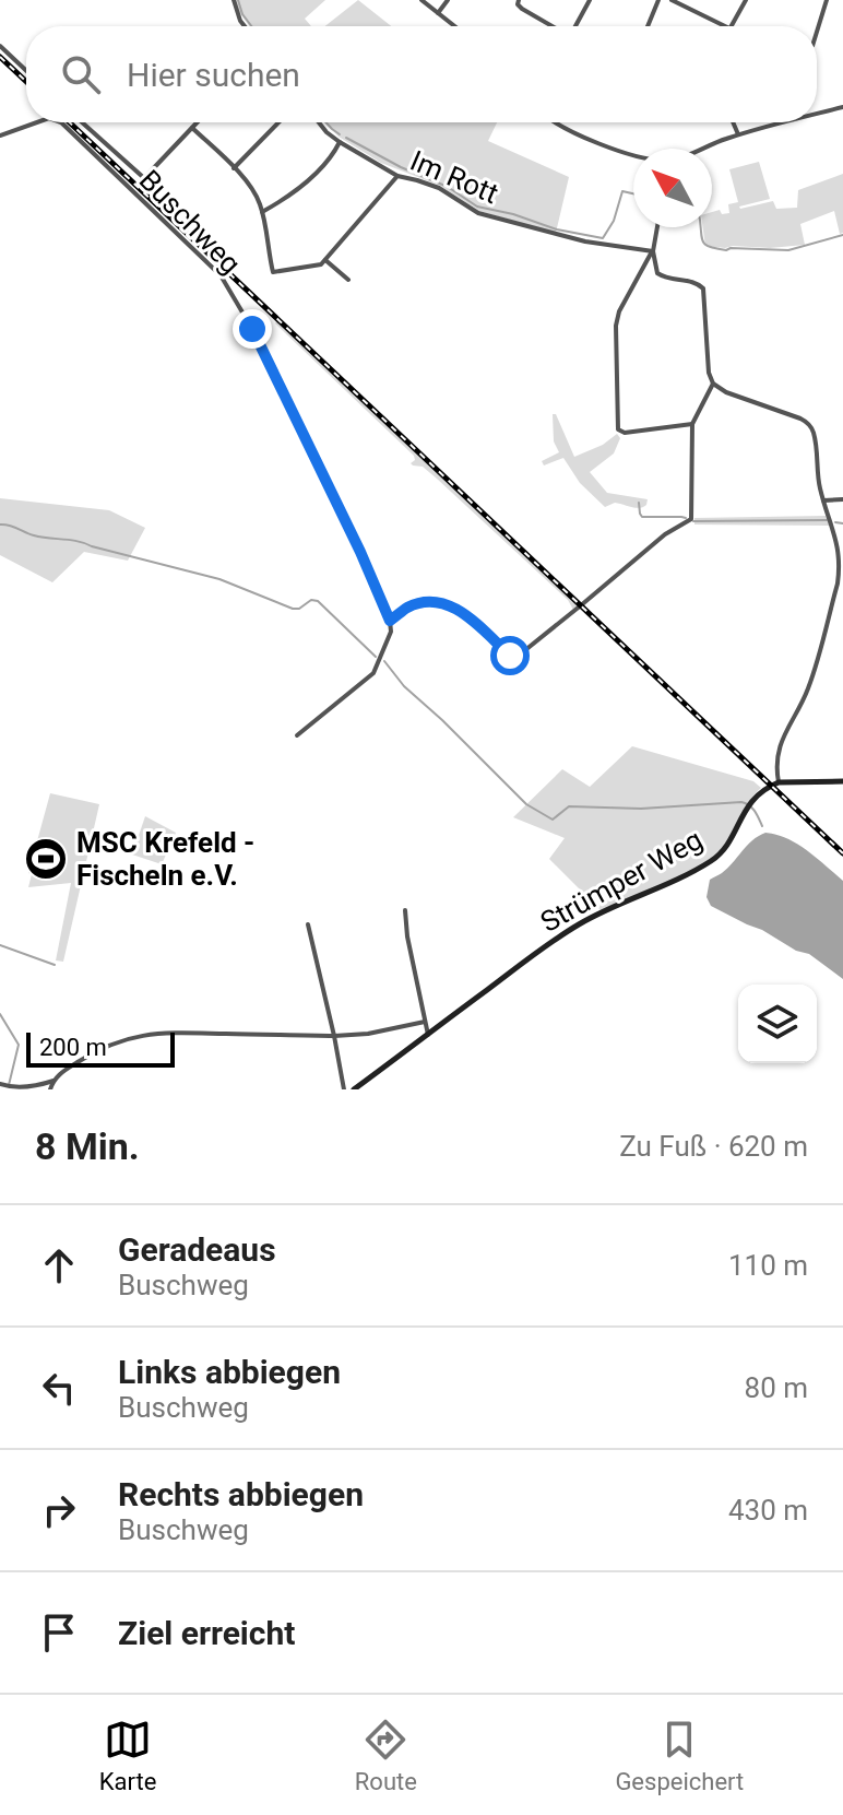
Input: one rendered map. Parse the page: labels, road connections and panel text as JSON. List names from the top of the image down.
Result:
{
  "streets": {
    "street": ["Im Rott", "Buschweg", "Strümper Weg"]
  },
  "places": {
    "sports": ["MSC Krefeld - Fischeln e.V."]
  },
  "scale_bar": "200 m",
  "north": "top left",
  "page": {
    "search": "Hier suchen",
    "scale": "200 m",
    "heading": ["8 Min.", "Zu Fuß · 620 m"],
    "list": [
      ["Geradeaus", "Buschweg", "110 m"],
      ["Links abbiegen", "Buschweg", "80 m"],
      ["Rechts abbiegen", "Buschweg", "430 m"],
      "Ziel erreicht"
    ],
    "nav": ["Karte", "Route", "Gespeichert"]
  }
}
